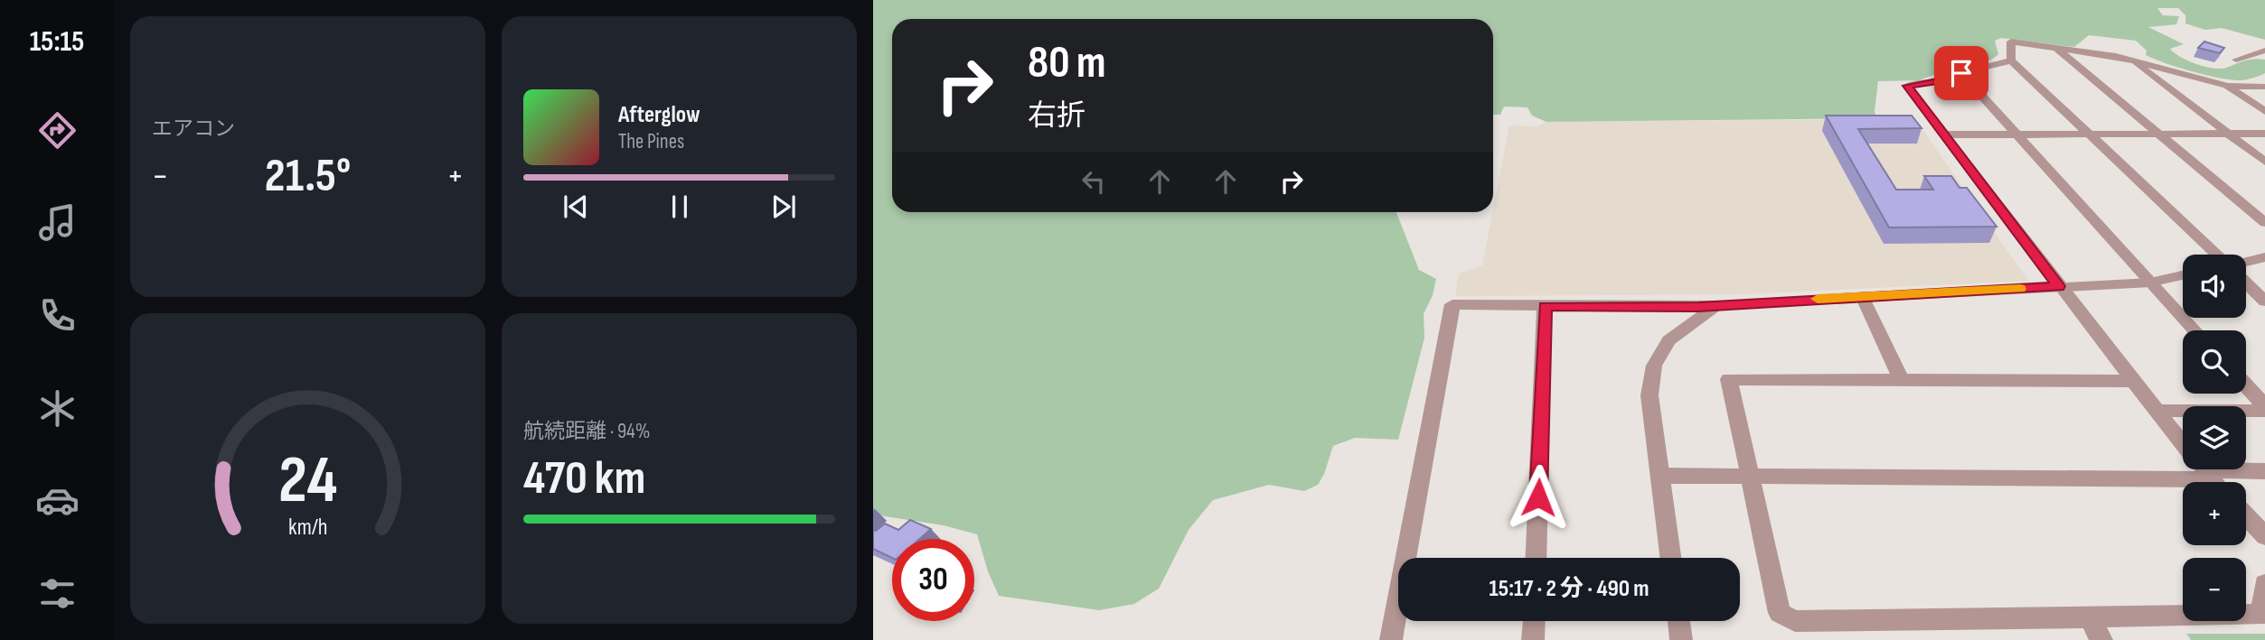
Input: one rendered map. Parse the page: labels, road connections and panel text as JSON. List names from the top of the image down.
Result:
{
  "page": {
    "tabs": "15:15",
    "tile": [
      "エアコン",
      ["航続距離 · 94%", "470 km"]
    ],
    "turn": ["80 m", "右折"],
    "song": ["Afterglow", "The Pines"],
    "heat": ["−", "21.5°", "+"],
    "map_buttons": ["+", "−"],
    "limit": "30",
    "trip": "15:17 · 2 分 · 490 m",
    "gauge": ["24", "km/h"]
  }
}
